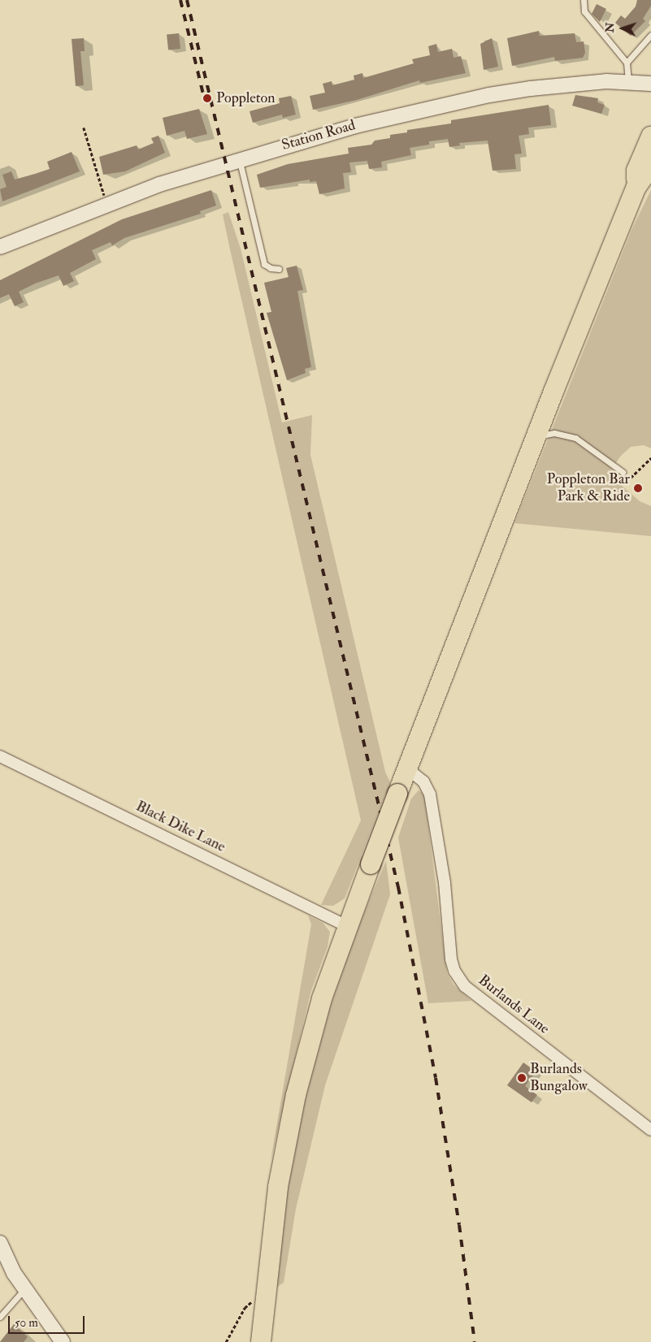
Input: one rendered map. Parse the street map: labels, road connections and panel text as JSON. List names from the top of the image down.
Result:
{
  "streets": {
    "street": ["Station Road", "Black Dike Lane", "Burlands Lane"]
  },
  "places": ["Poppleton", "Poppleton Bar Park & Ride", "Burlands Bungalow"],
  "scale_bar": "50 m",
  "north": "left"
}
